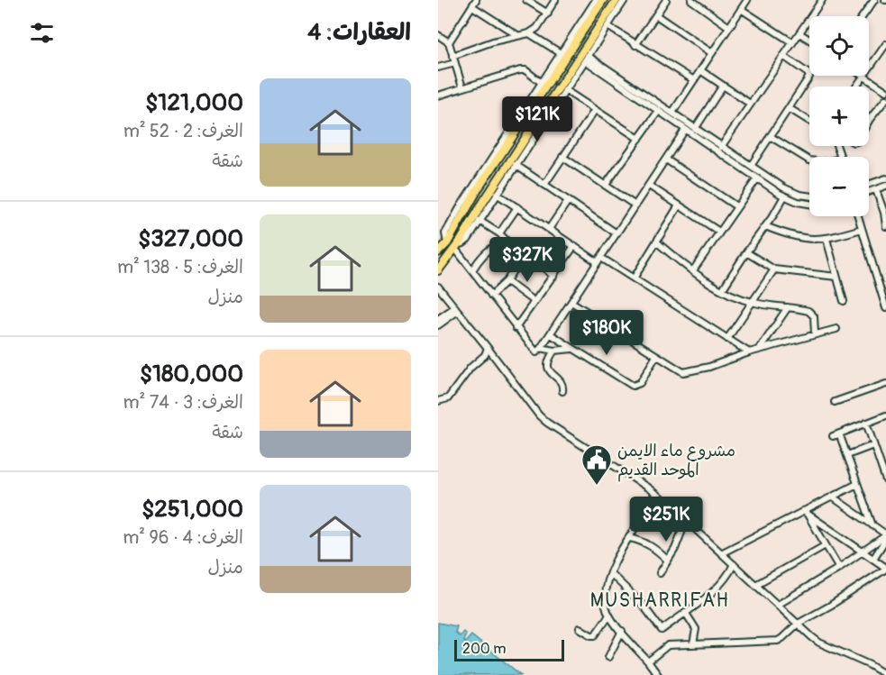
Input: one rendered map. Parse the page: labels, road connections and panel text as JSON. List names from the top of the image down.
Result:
{
  "districts": ["MUSHARRIFAH"],
  "places": {
    "public building": ["مشروع ماء الايمن الموحد القديم"]
  },
  "scale_bar": "200 m",
  "page": {
    "heading": "العقارات: 4",
    "map_buttons": ["+", "−"],
    "list": [
      {
        "name": "$121,000",
        "note": "الغرف: 2 · 52 m² · شقة"
      },
      {
        "name": "$327,000",
        "note": "الغرف: 5 · 138 m² · منزل"
      },
      {
        "name": "$180,000",
        "note": "الغرف: 3 · 74 m² · شقة"
      },
      {
        "name": "$251,000",
        "note": "الغرف: 4 · 96 m² · منزل"
      }
    ],
    "price": [
      "$121K",
      "$327K",
      "$180K",
      "$251K"
    ],
    "scale": "200 m"
  }
}
